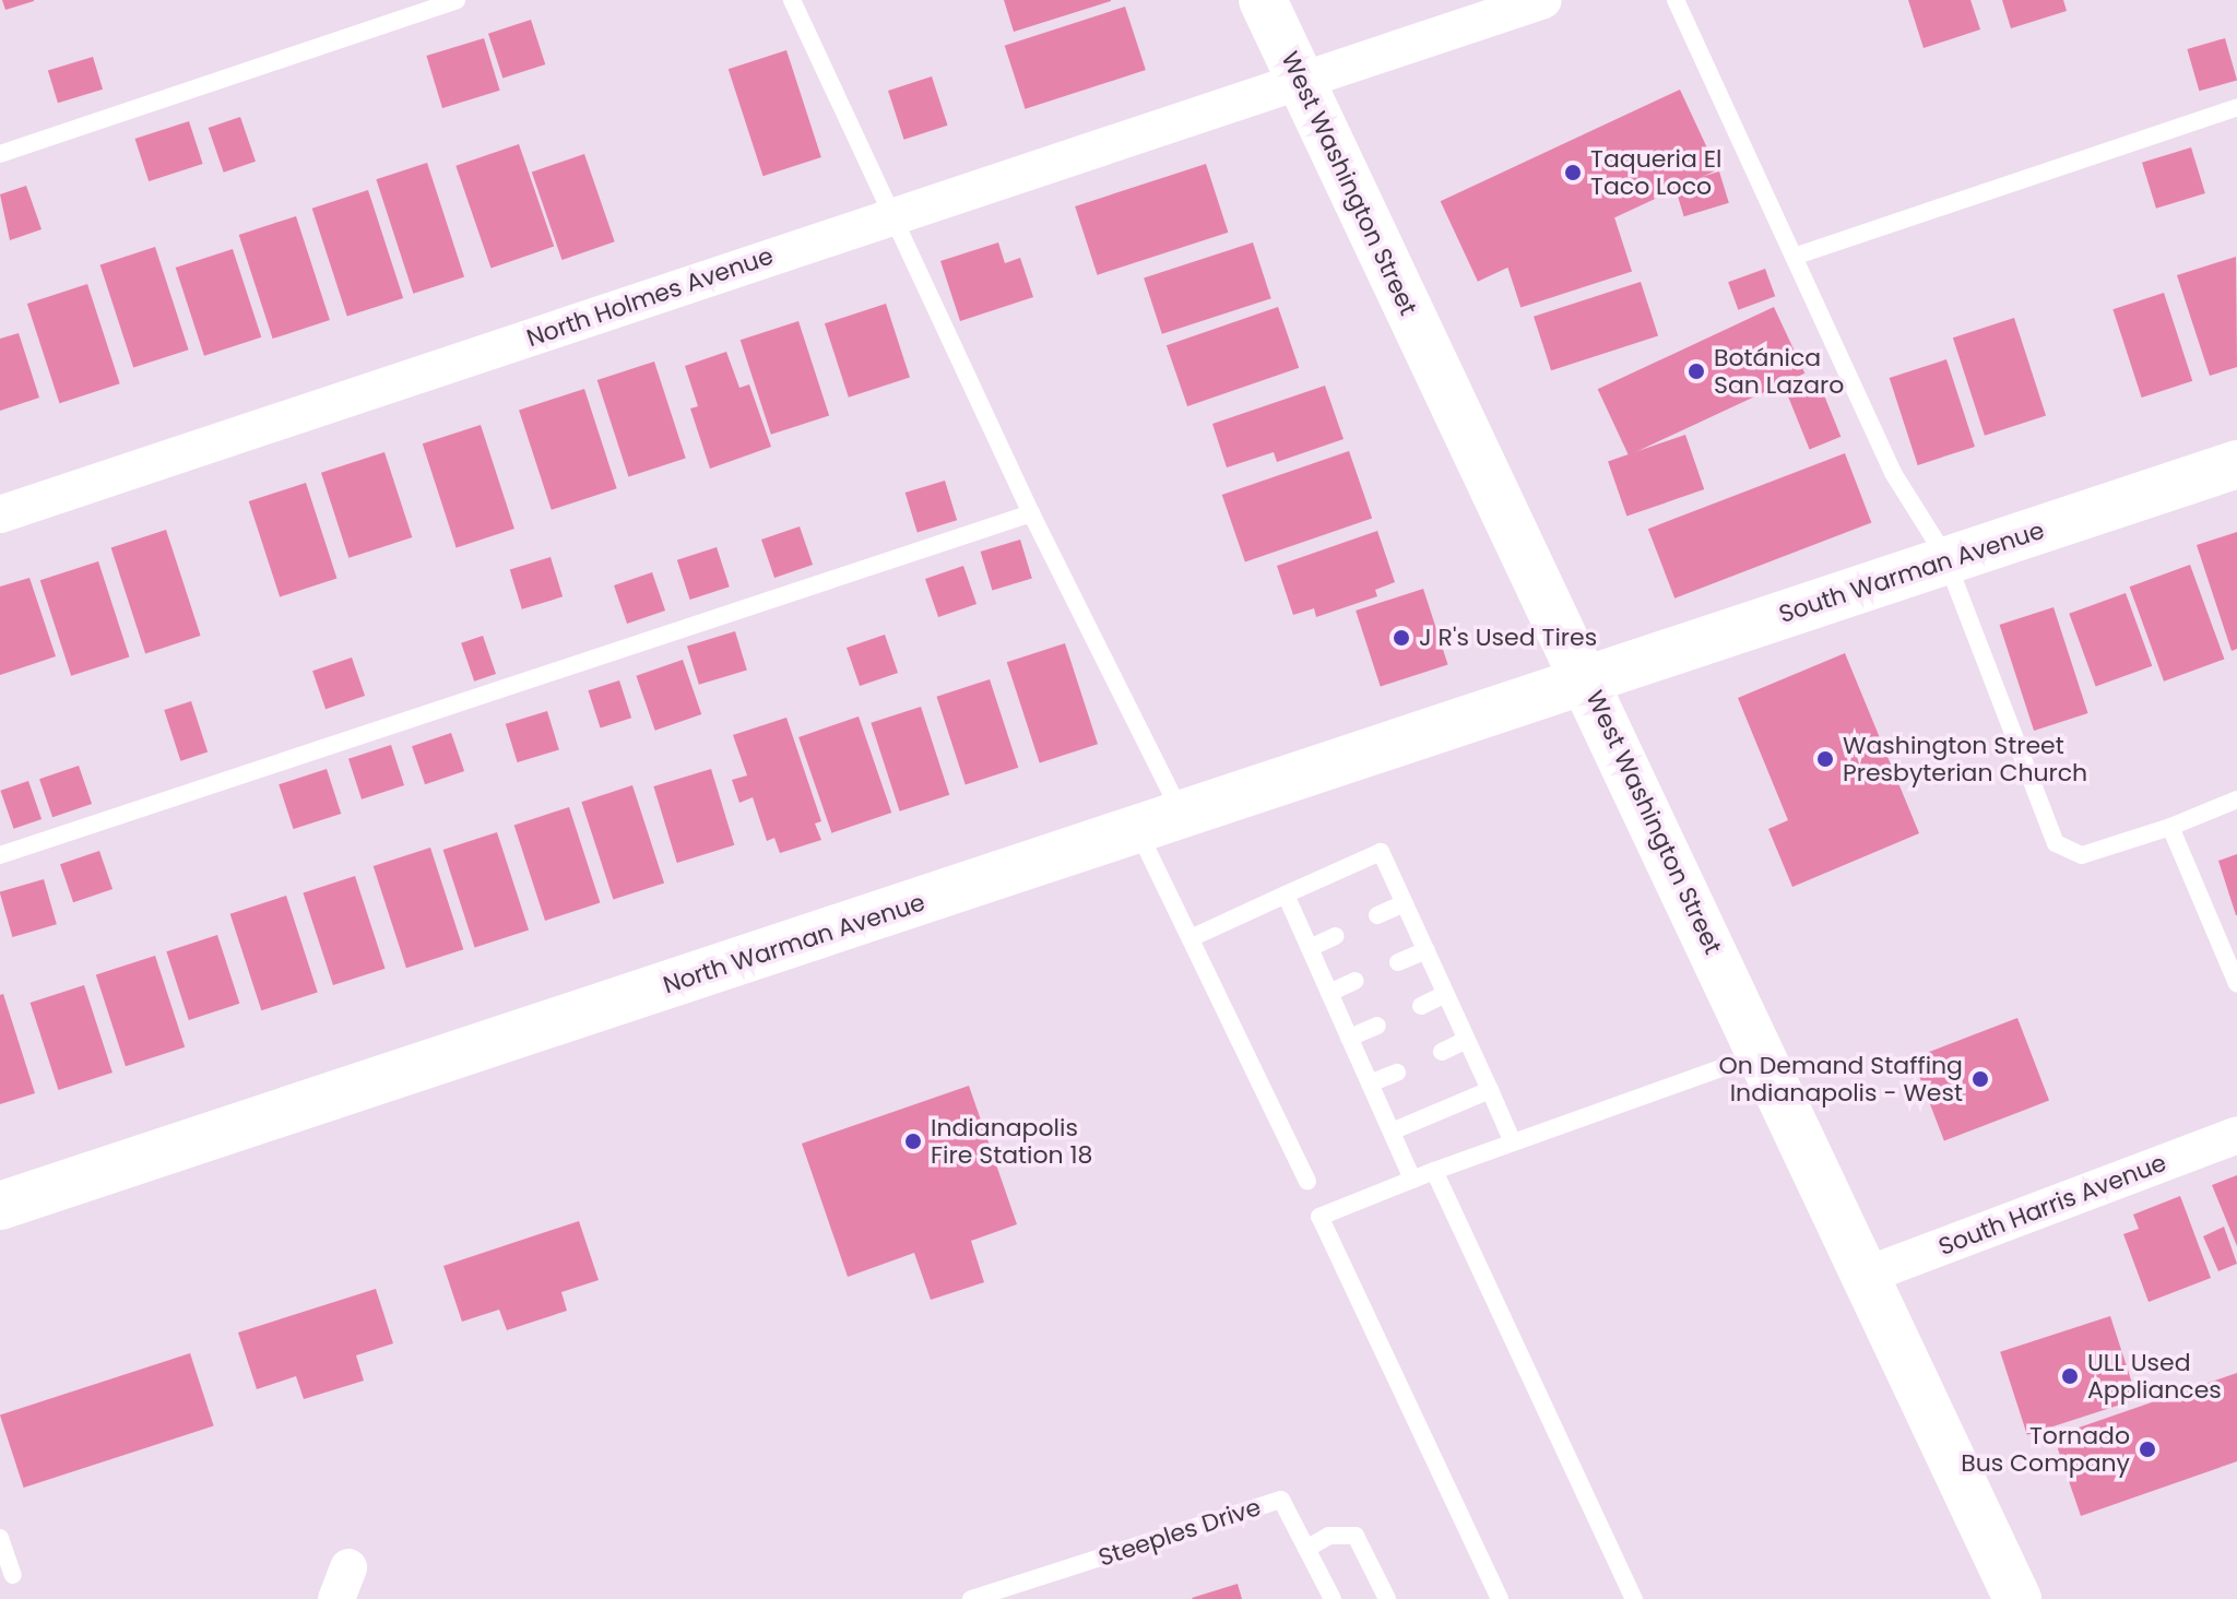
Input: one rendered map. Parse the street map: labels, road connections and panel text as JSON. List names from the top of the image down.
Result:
{
  "streets": {
    "main road": ["West Washington Street", "South Warman Avenue", "North Warman Avenue"],
    "street": ["North Holmes Avenue", "South Harris Avenue"],
    "lane": ["Steeples Drive"]
  },
  "crossings": [
    ["West Washington Street", "North Holmes Avenue"],
    ["West Washington Street", "South Warman Avenue"],
    ["West Washington Street", "North Warman Avenue"],
    ["West Washington Street", "South Harris Avenue"],
    ["South Warman Avenue", "North Warman Avenue"]
  ],
  "places": [
    "Taqueria El Taco Loco",
    "Botánica San Lazaro",
    "J R's Used Tires",
    "Washington Street Presbyterian Church",
    "On Demand Staffing Indianapolis - West",
    "Indianapolis Fire Station 18",
    "ULL Used Appliances",
    "Tornado Bus Company"
  ]
}
